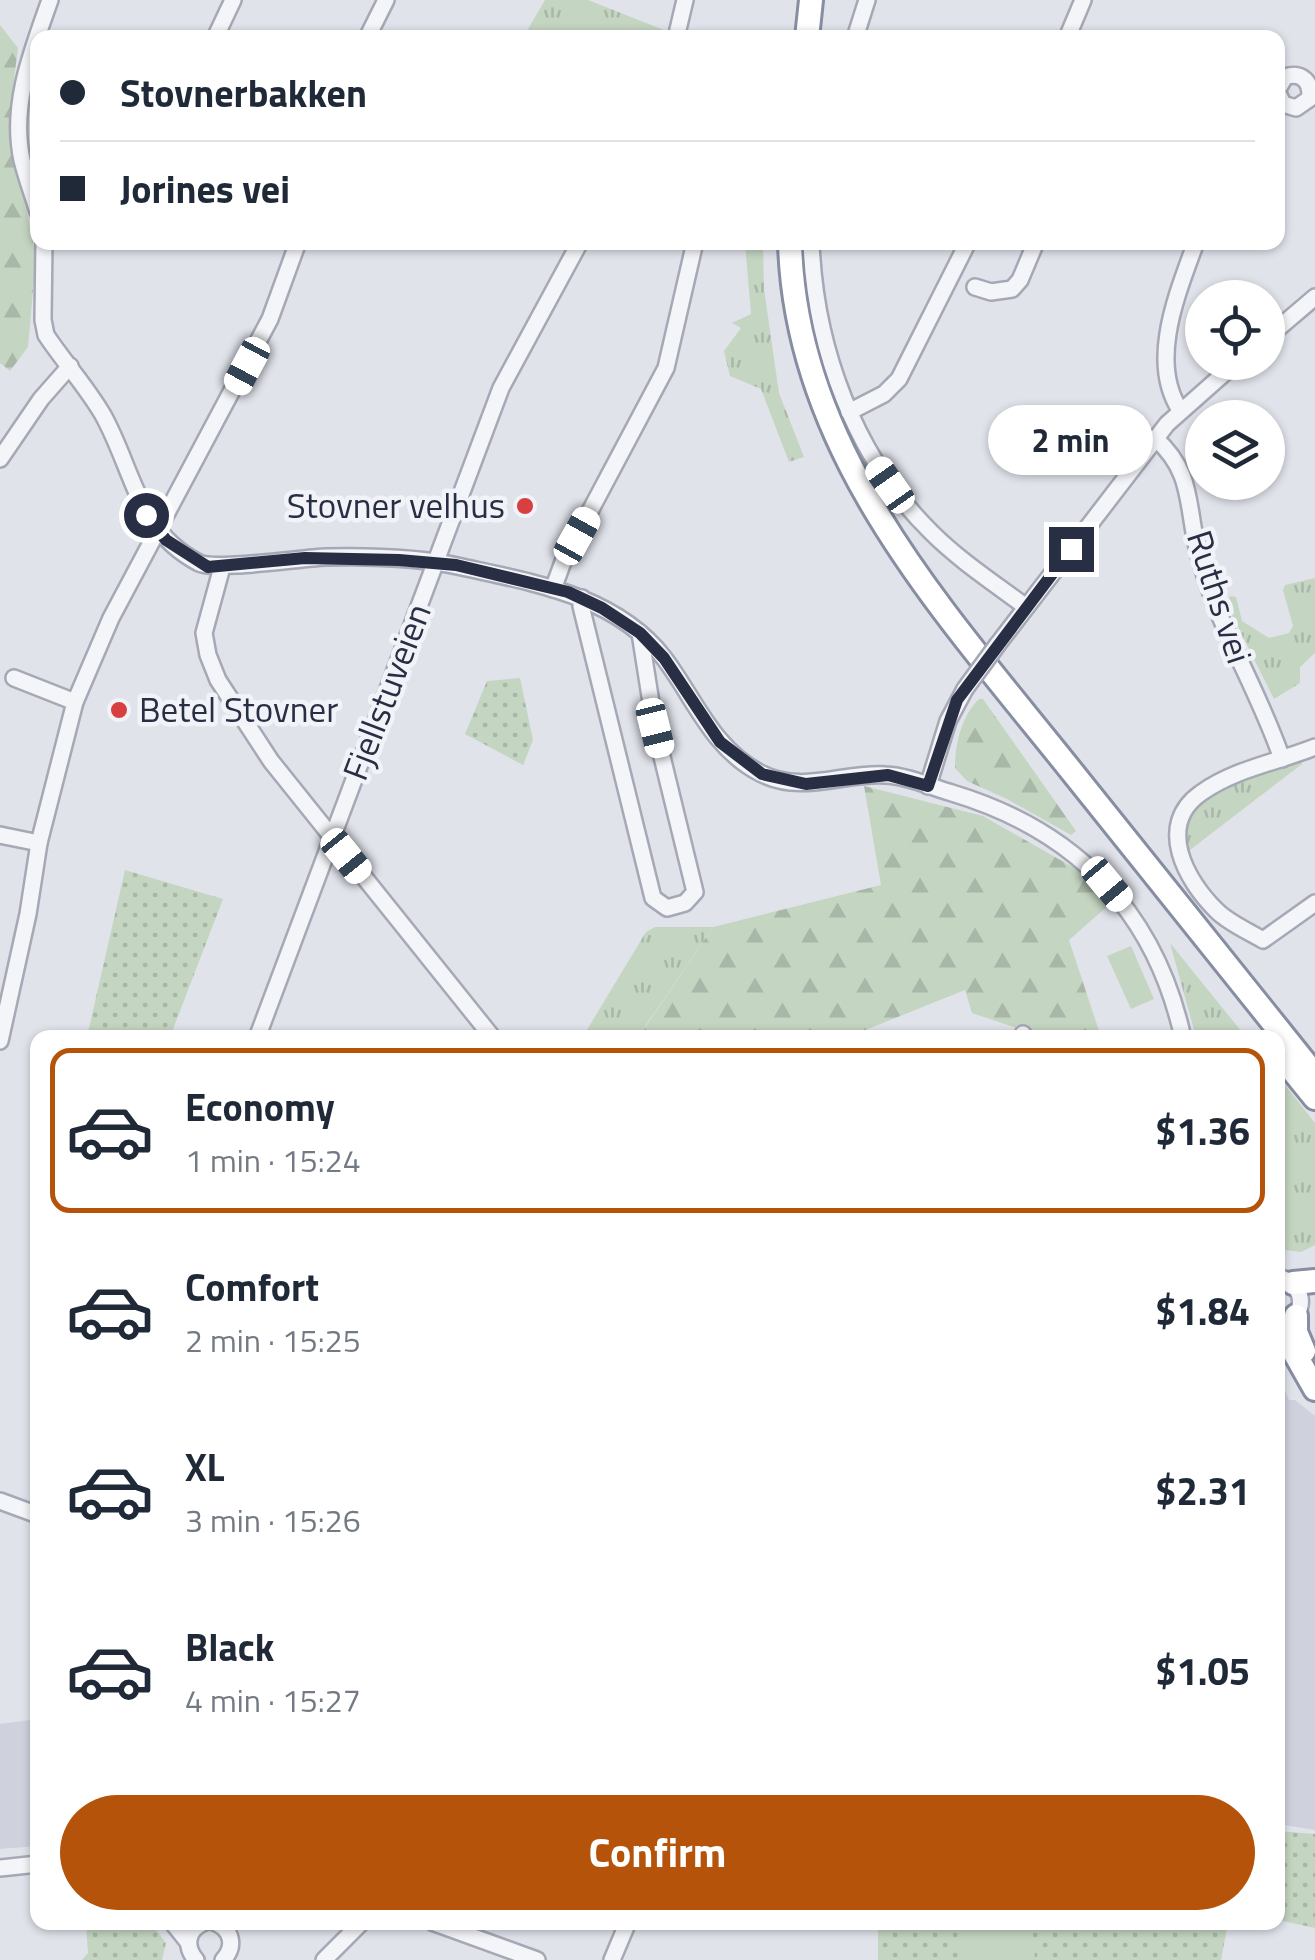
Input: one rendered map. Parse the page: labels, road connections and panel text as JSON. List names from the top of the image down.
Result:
{
  "streets": {
    "street": ["Ruths vei", "Fjellstuveien"]
  },
  "places": ["Stovner velhus", "Betel Stovner"],
  "page": {
    "banner": ["Stovnerbakken", "Jorines vei"],
    "bubble": "2 min",
    "list": [
      {
        "name": "Economy",
        "note": "1 min · 15:24",
        "value": "$1.36"
      },
      {
        "name": "Comfort",
        "note": "2 min · 15:25",
        "value": "$1.84"
      },
      {
        "name": "XL",
        "note": "3 min · 15:26",
        "value": "$2.31"
      },
      {
        "name": "Black",
        "note": "4 min · 15:27",
        "value": "$1.05"
      }
    ],
    "buttons": "Confirm"
  }
}
